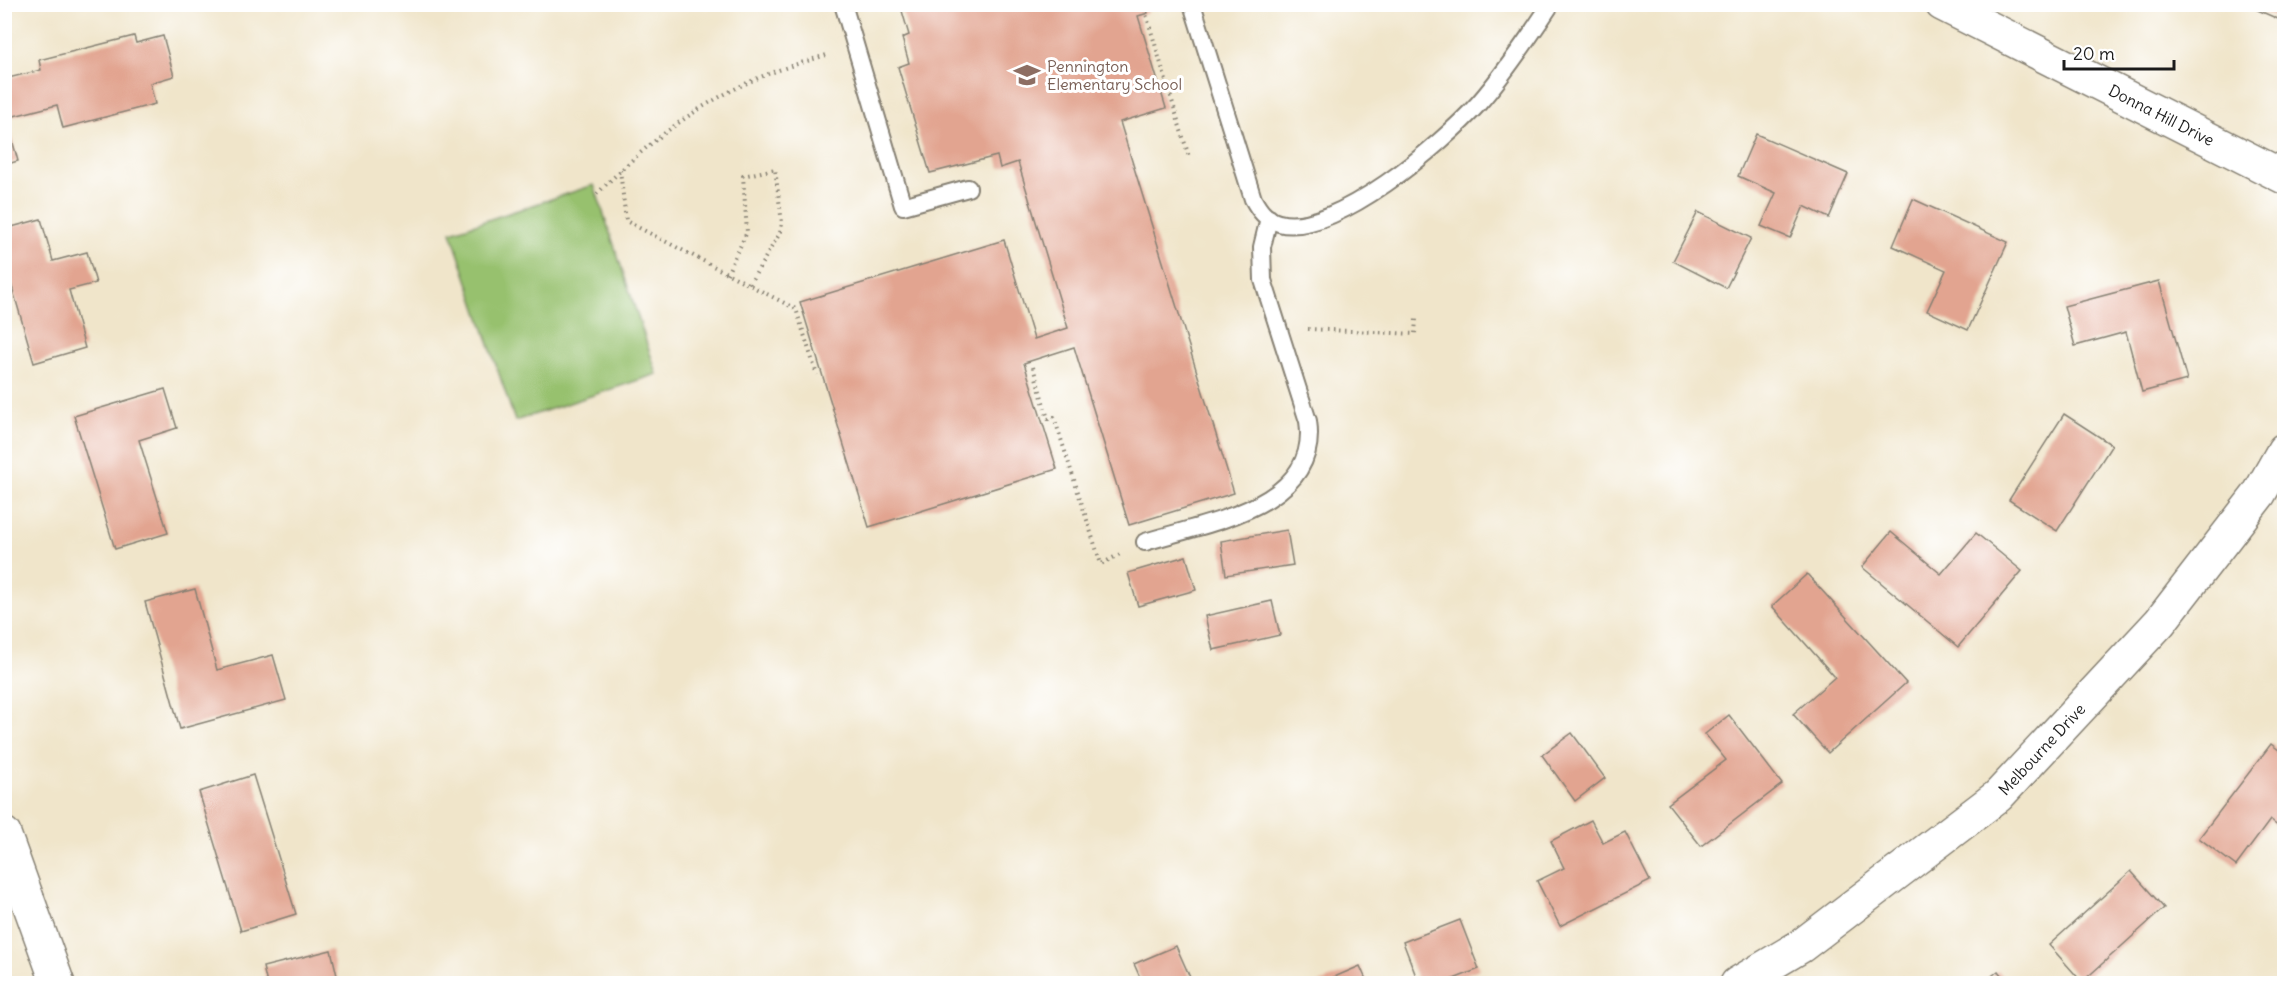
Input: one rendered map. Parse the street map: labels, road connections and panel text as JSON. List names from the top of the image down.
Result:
{
  "streets": {
    "street": ["Donna Hill Drive", "Melbourne Drive"]
  },
  "places": {
    "school or university": ["Pennington Elementary School"]
  },
  "scale_bar": "20 m"
}
